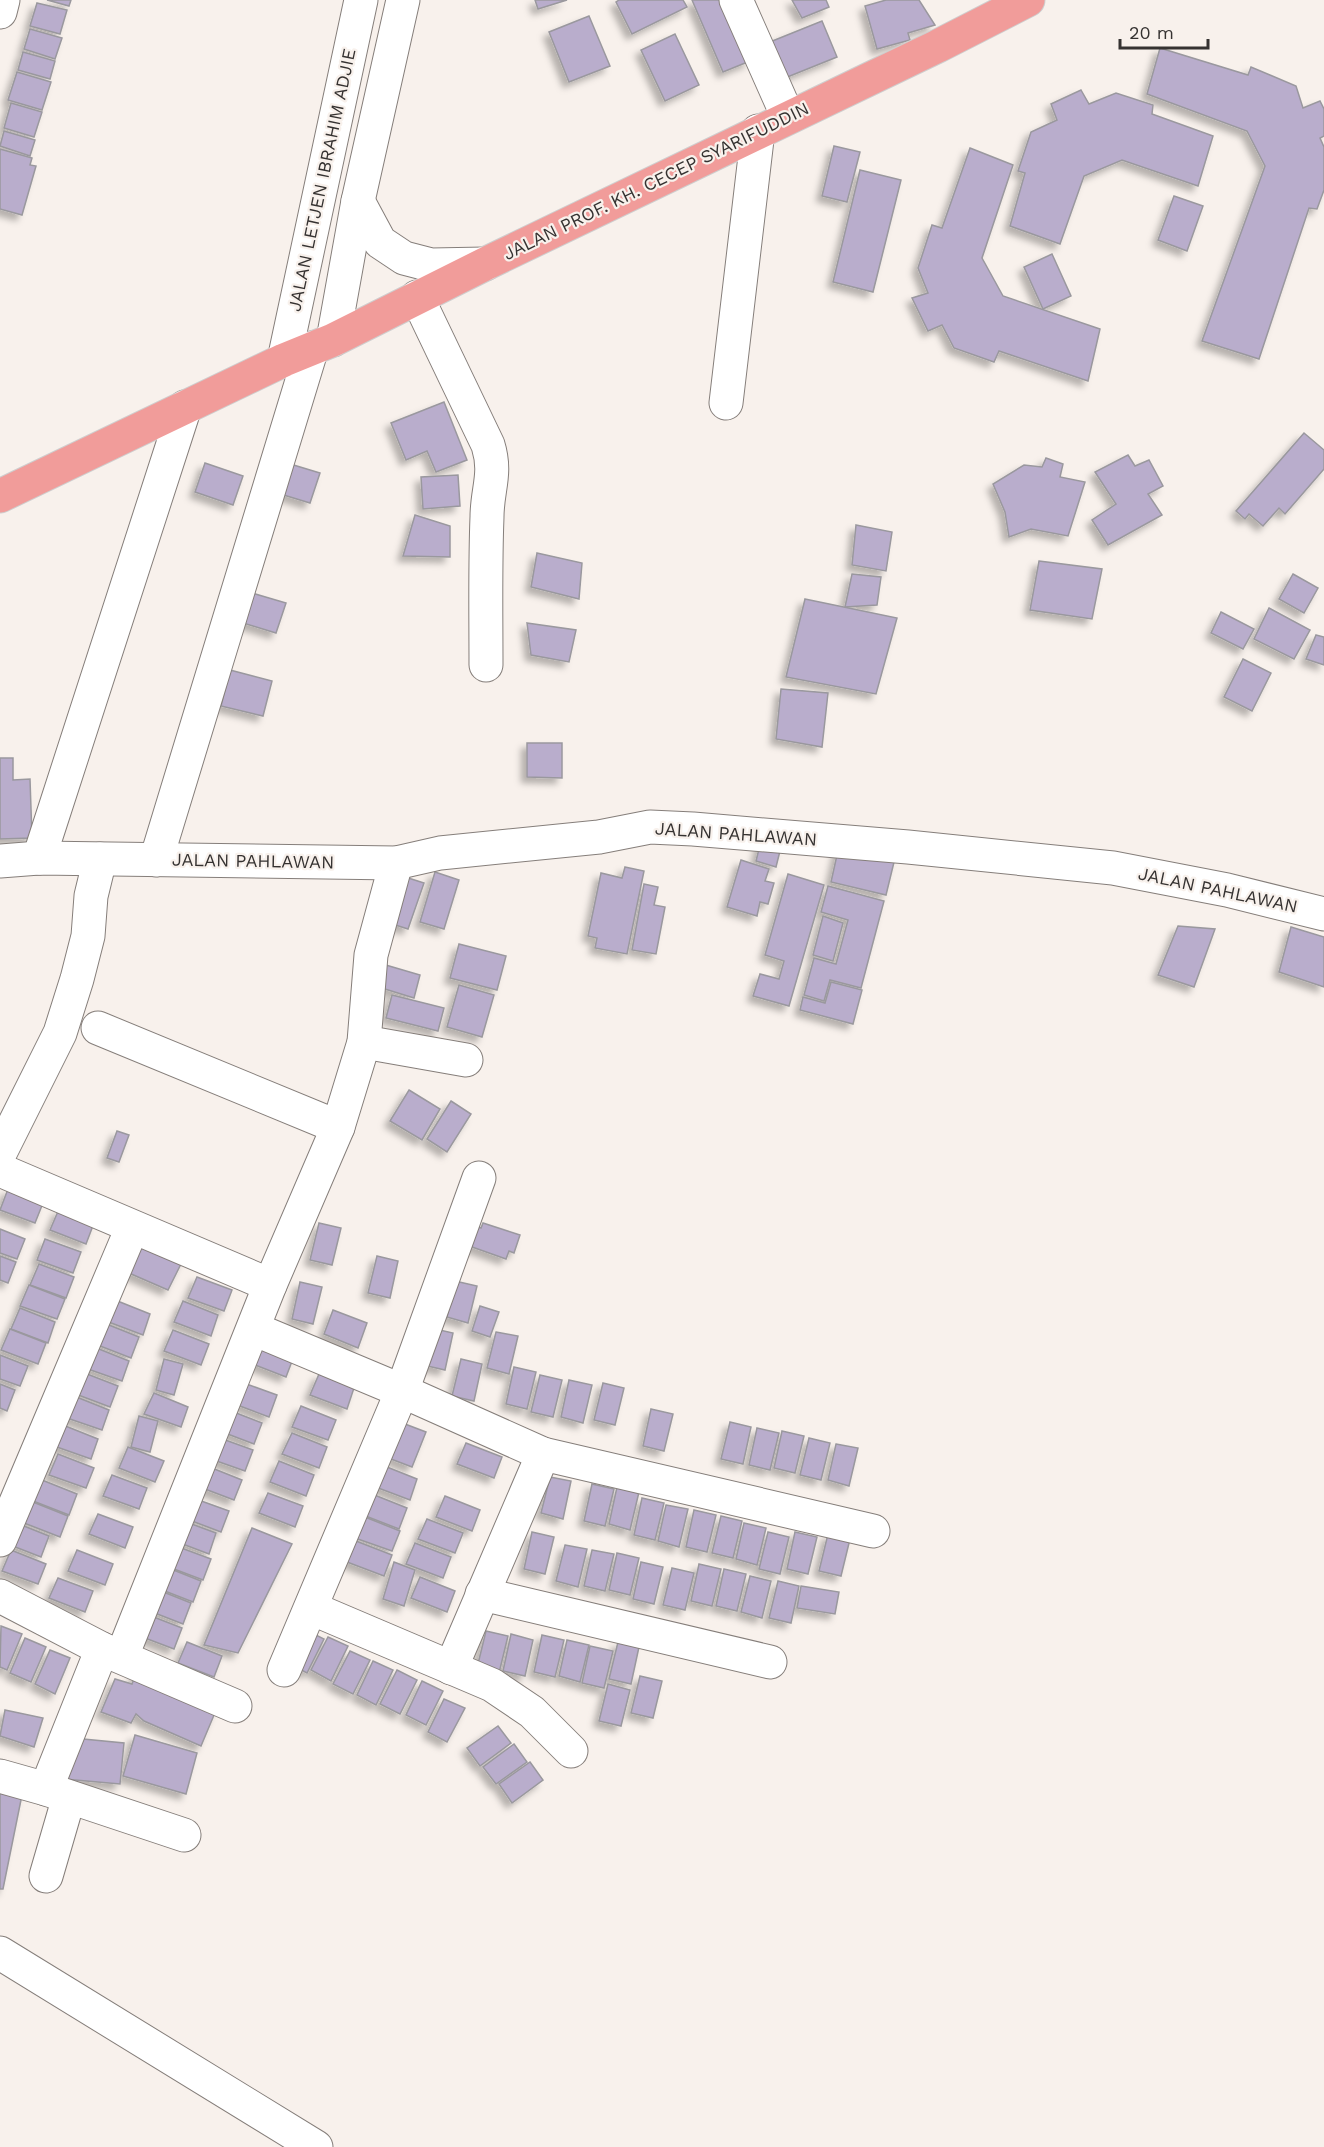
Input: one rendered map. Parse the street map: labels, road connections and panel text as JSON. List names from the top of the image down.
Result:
{
  "streets": {
    "main road": ["JALAN PROF. KH. CECEP SYARIFUDDIN"],
    "street": ["JALAN LETJEN IBRAHIM ADJIE", "JALAN PAHLAWAN"]
  },
  "crossings": [
    ["JALAN LETJEN IBRAHIM ADJIE", "JALAN PROF. KH. CECEP SYARIFUDDIN"]
  ],
  "scale_bar": "20 m"
}
